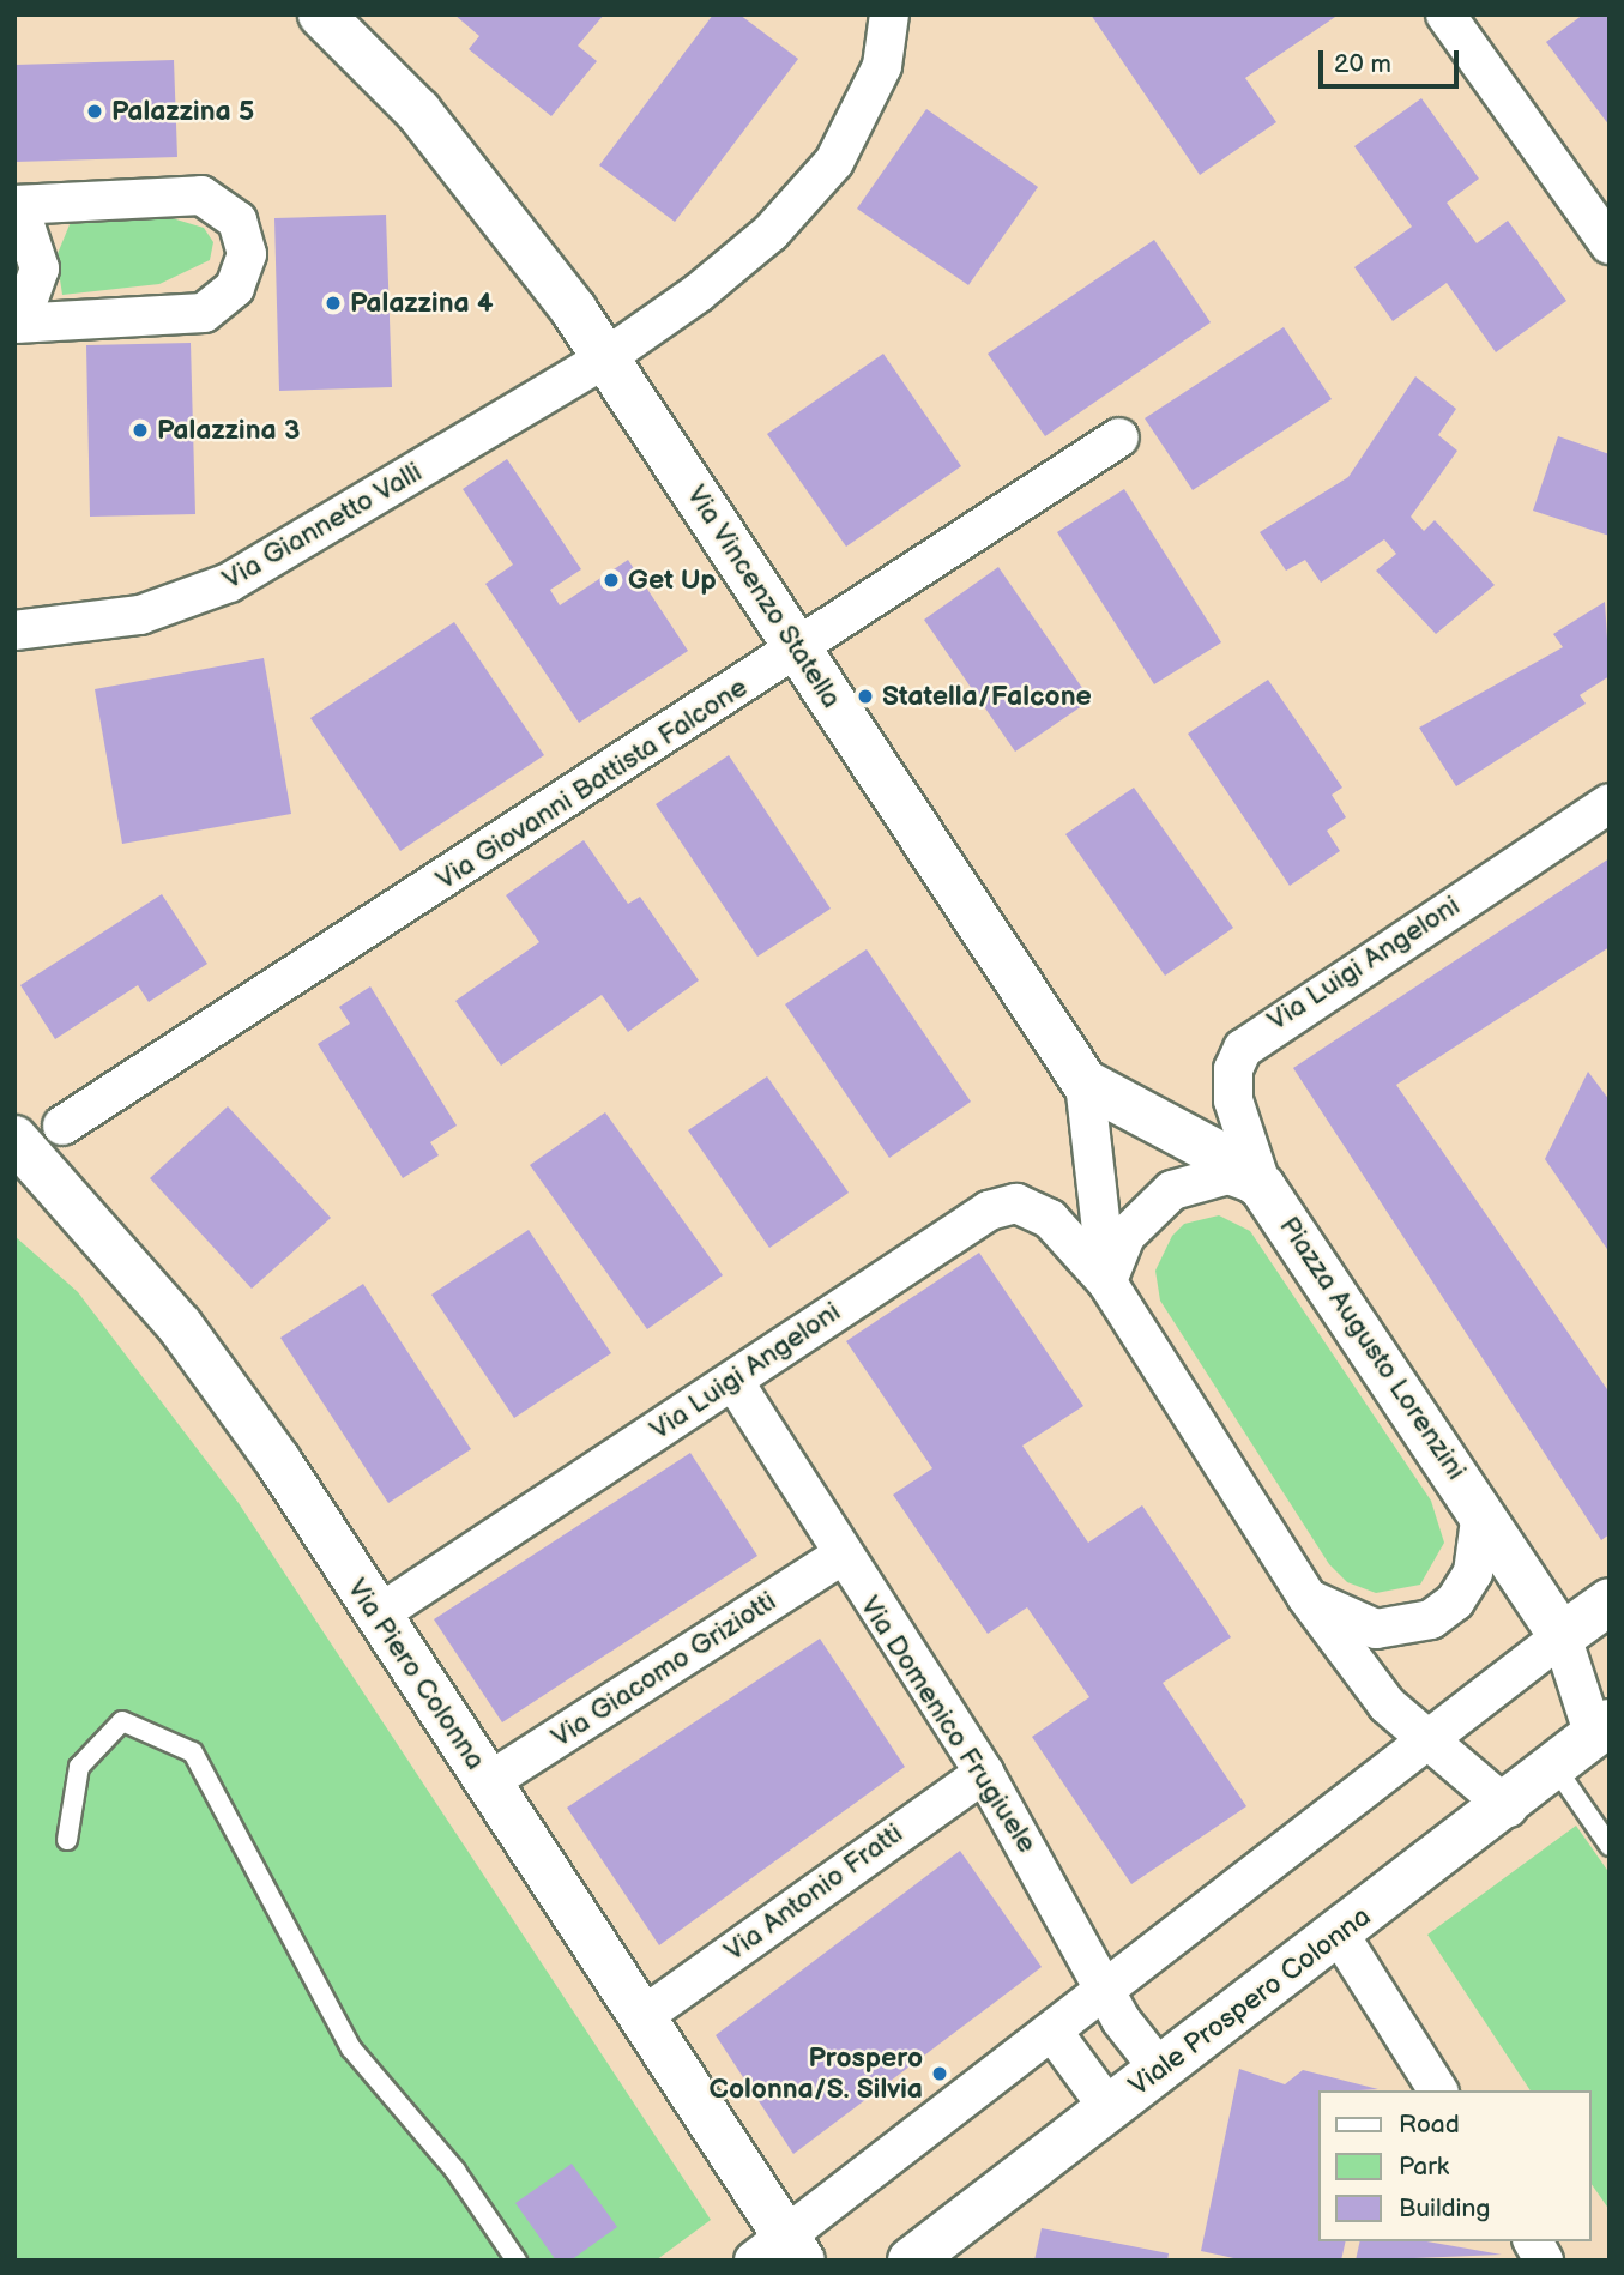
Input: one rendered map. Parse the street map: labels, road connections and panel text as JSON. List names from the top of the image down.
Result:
{
  "streets": {
    "street": [
      "Via Giannetto Valli",
      "Via Vincenzo Statella",
      "Via Giovanni Battista Falcone",
      "Via Luigi Angeloni",
      "Piazza Augusto Lorenzini",
      "Via Giacomo Griziotti",
      "Via Piero Colonna",
      "Via Domenico Frugiuele",
      "Via Antonio Fratti",
      "Viale Prospero Colonna"
    ]
  },
  "crossings": [
    ["Via Giannetto Valli", "Via Vincenzo Statella"],
    ["Via Vincenzo Statella", "Via Giovanni Battista Falcone"],
    ["Via Vincenzo Statella", "Piazza Augusto Lorenzini"],
    ["Via Luigi Angeloni", "Piazza Augusto Lorenzini"],
    ["Via Luigi Angeloni", "Via Piero Colonna"],
    ["Via Luigi Angeloni", "Via Domenico Frugiuele"],
    ["Via Giacomo Griziotti", "Via Piero Colonna"],
    ["Via Giacomo Griziotti", "Via Domenico Frugiuele"],
    ["Via Piero Colonna", "Via Antonio Fratti"],
    ["Via Domenico Frugiuele", "Via Antonio Fratti"],
    ["Via Domenico Frugiuele", "Viale Prospero Colonna"]
  ],
  "places": [
    "Palazzina 5",
    "Palazzina 4",
    "Palazzina 3",
    "Get Up",
    "Statella/Falcone",
    "Prospero Colonna/S. Silvia"
  ],
  "legend": ["Road", "Park", "Building"],
  "scale_bar": "20 m"
}
